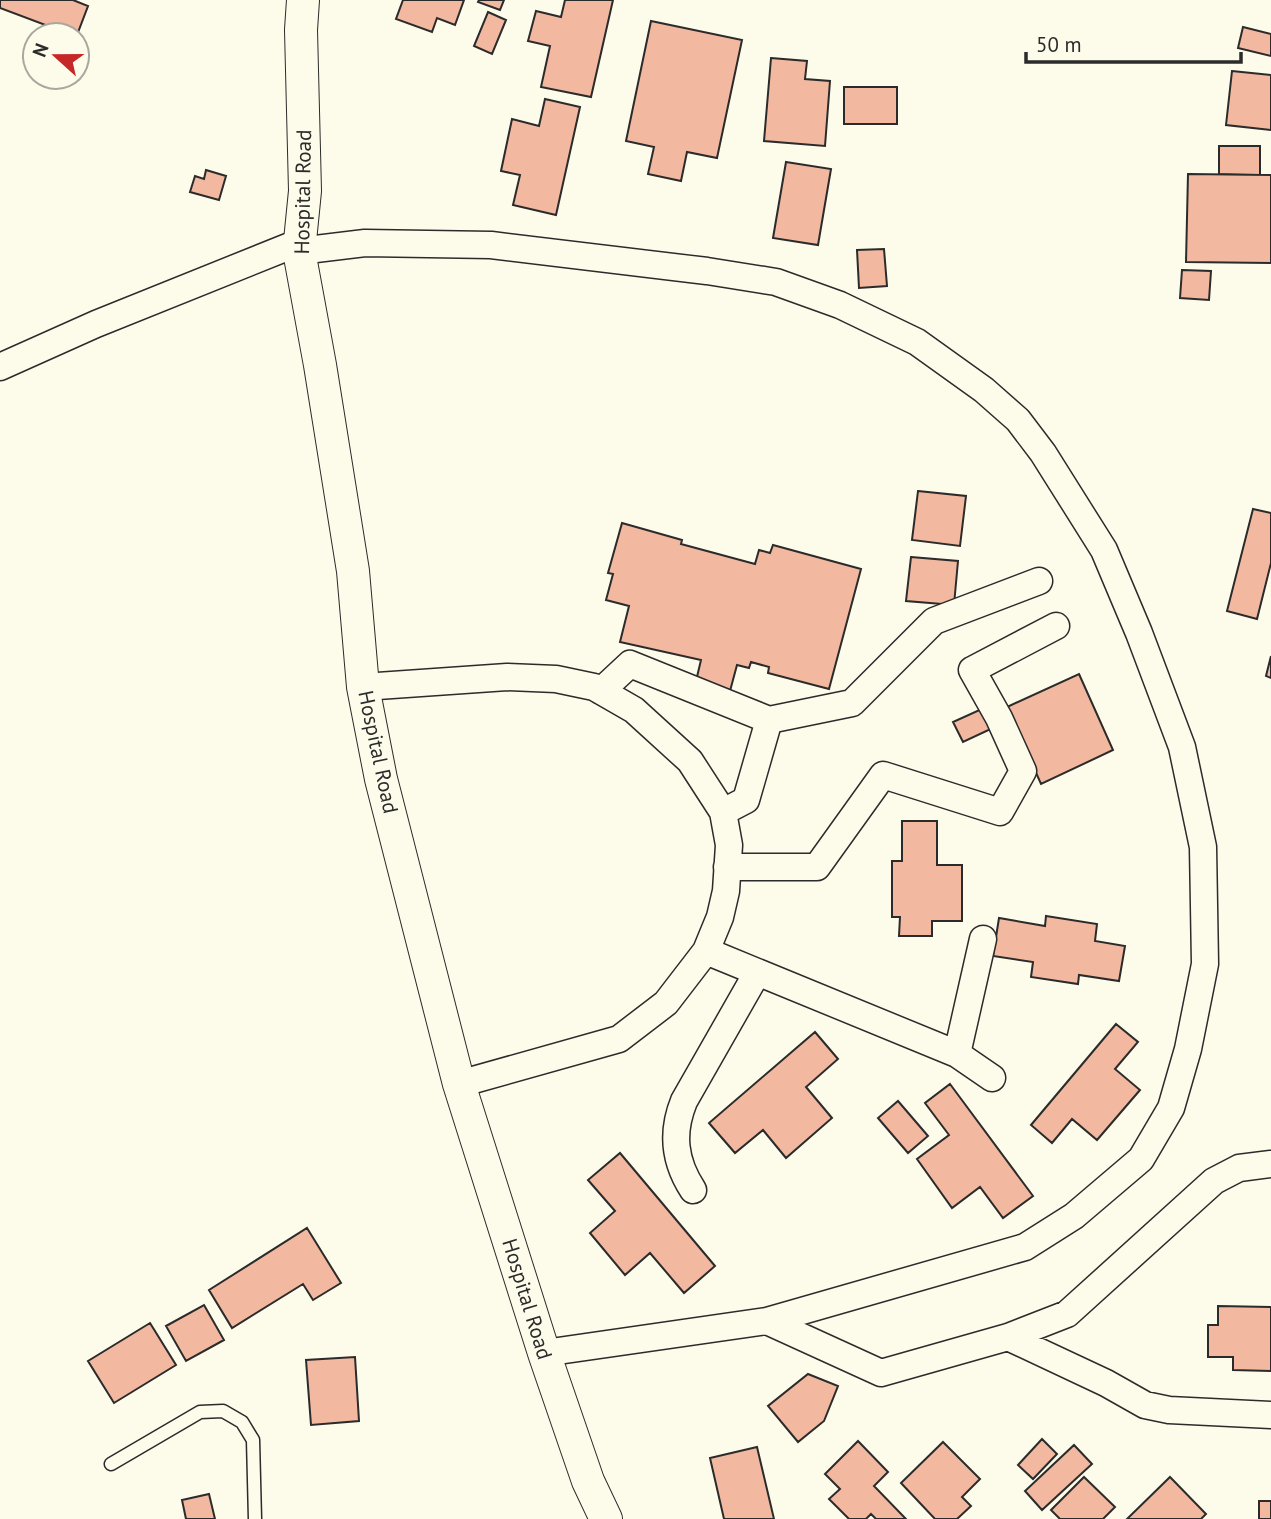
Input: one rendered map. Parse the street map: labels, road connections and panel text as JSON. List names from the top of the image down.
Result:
{
  "streets": {
    "street": ["Hospital Road"]
  },
  "scale_bar": "50 m",
  "north": "left"
}
